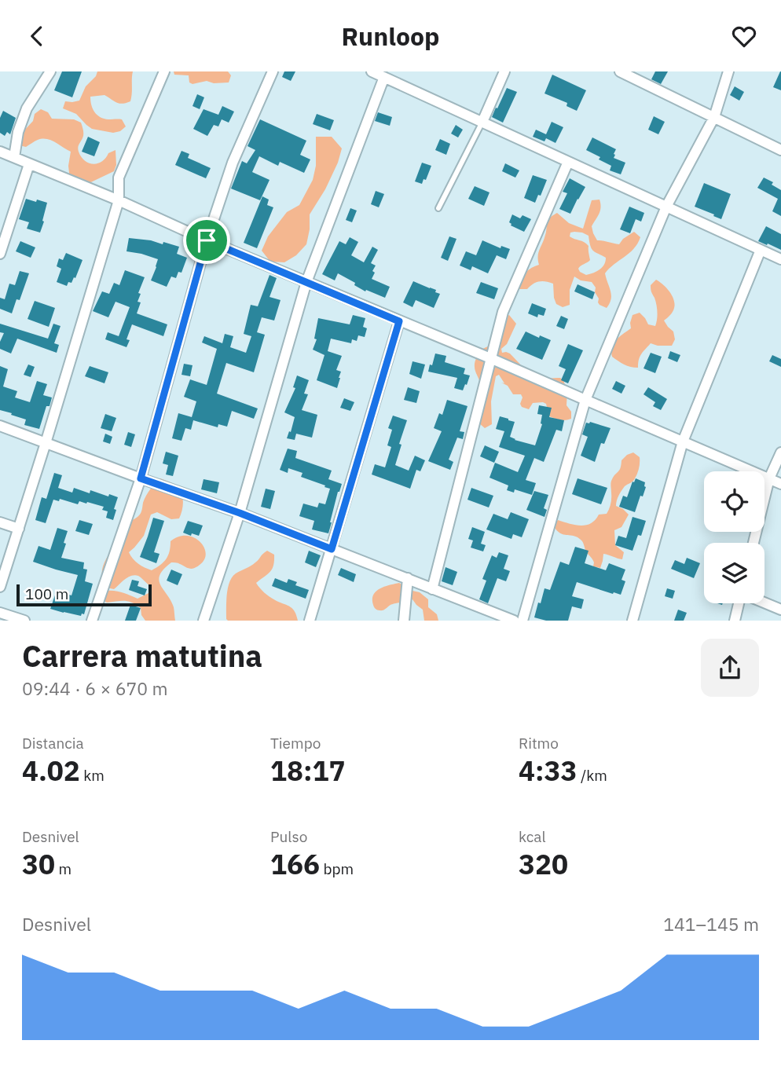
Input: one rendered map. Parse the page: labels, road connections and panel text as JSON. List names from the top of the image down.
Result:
{
  "scale_bar": "100 m",
  "page": {
    "header": "Runloop",
    "scale": "100 m",
    "heading": ["Carrera matutina", "09:44 · 6 × 670 m"],
    "stats": [
      ["Distancia", "4.02 km"],
      ["Tiempo", "18:17"],
      ["Ritmo", "4:33 /km"],
      ["Desnivel", "30 m"],
      ["Pulso", "166 bpm"],
      ["kcal", "320"]
    ],
    "chart": ["Desnivel", "141–145 m"]
  }
}
